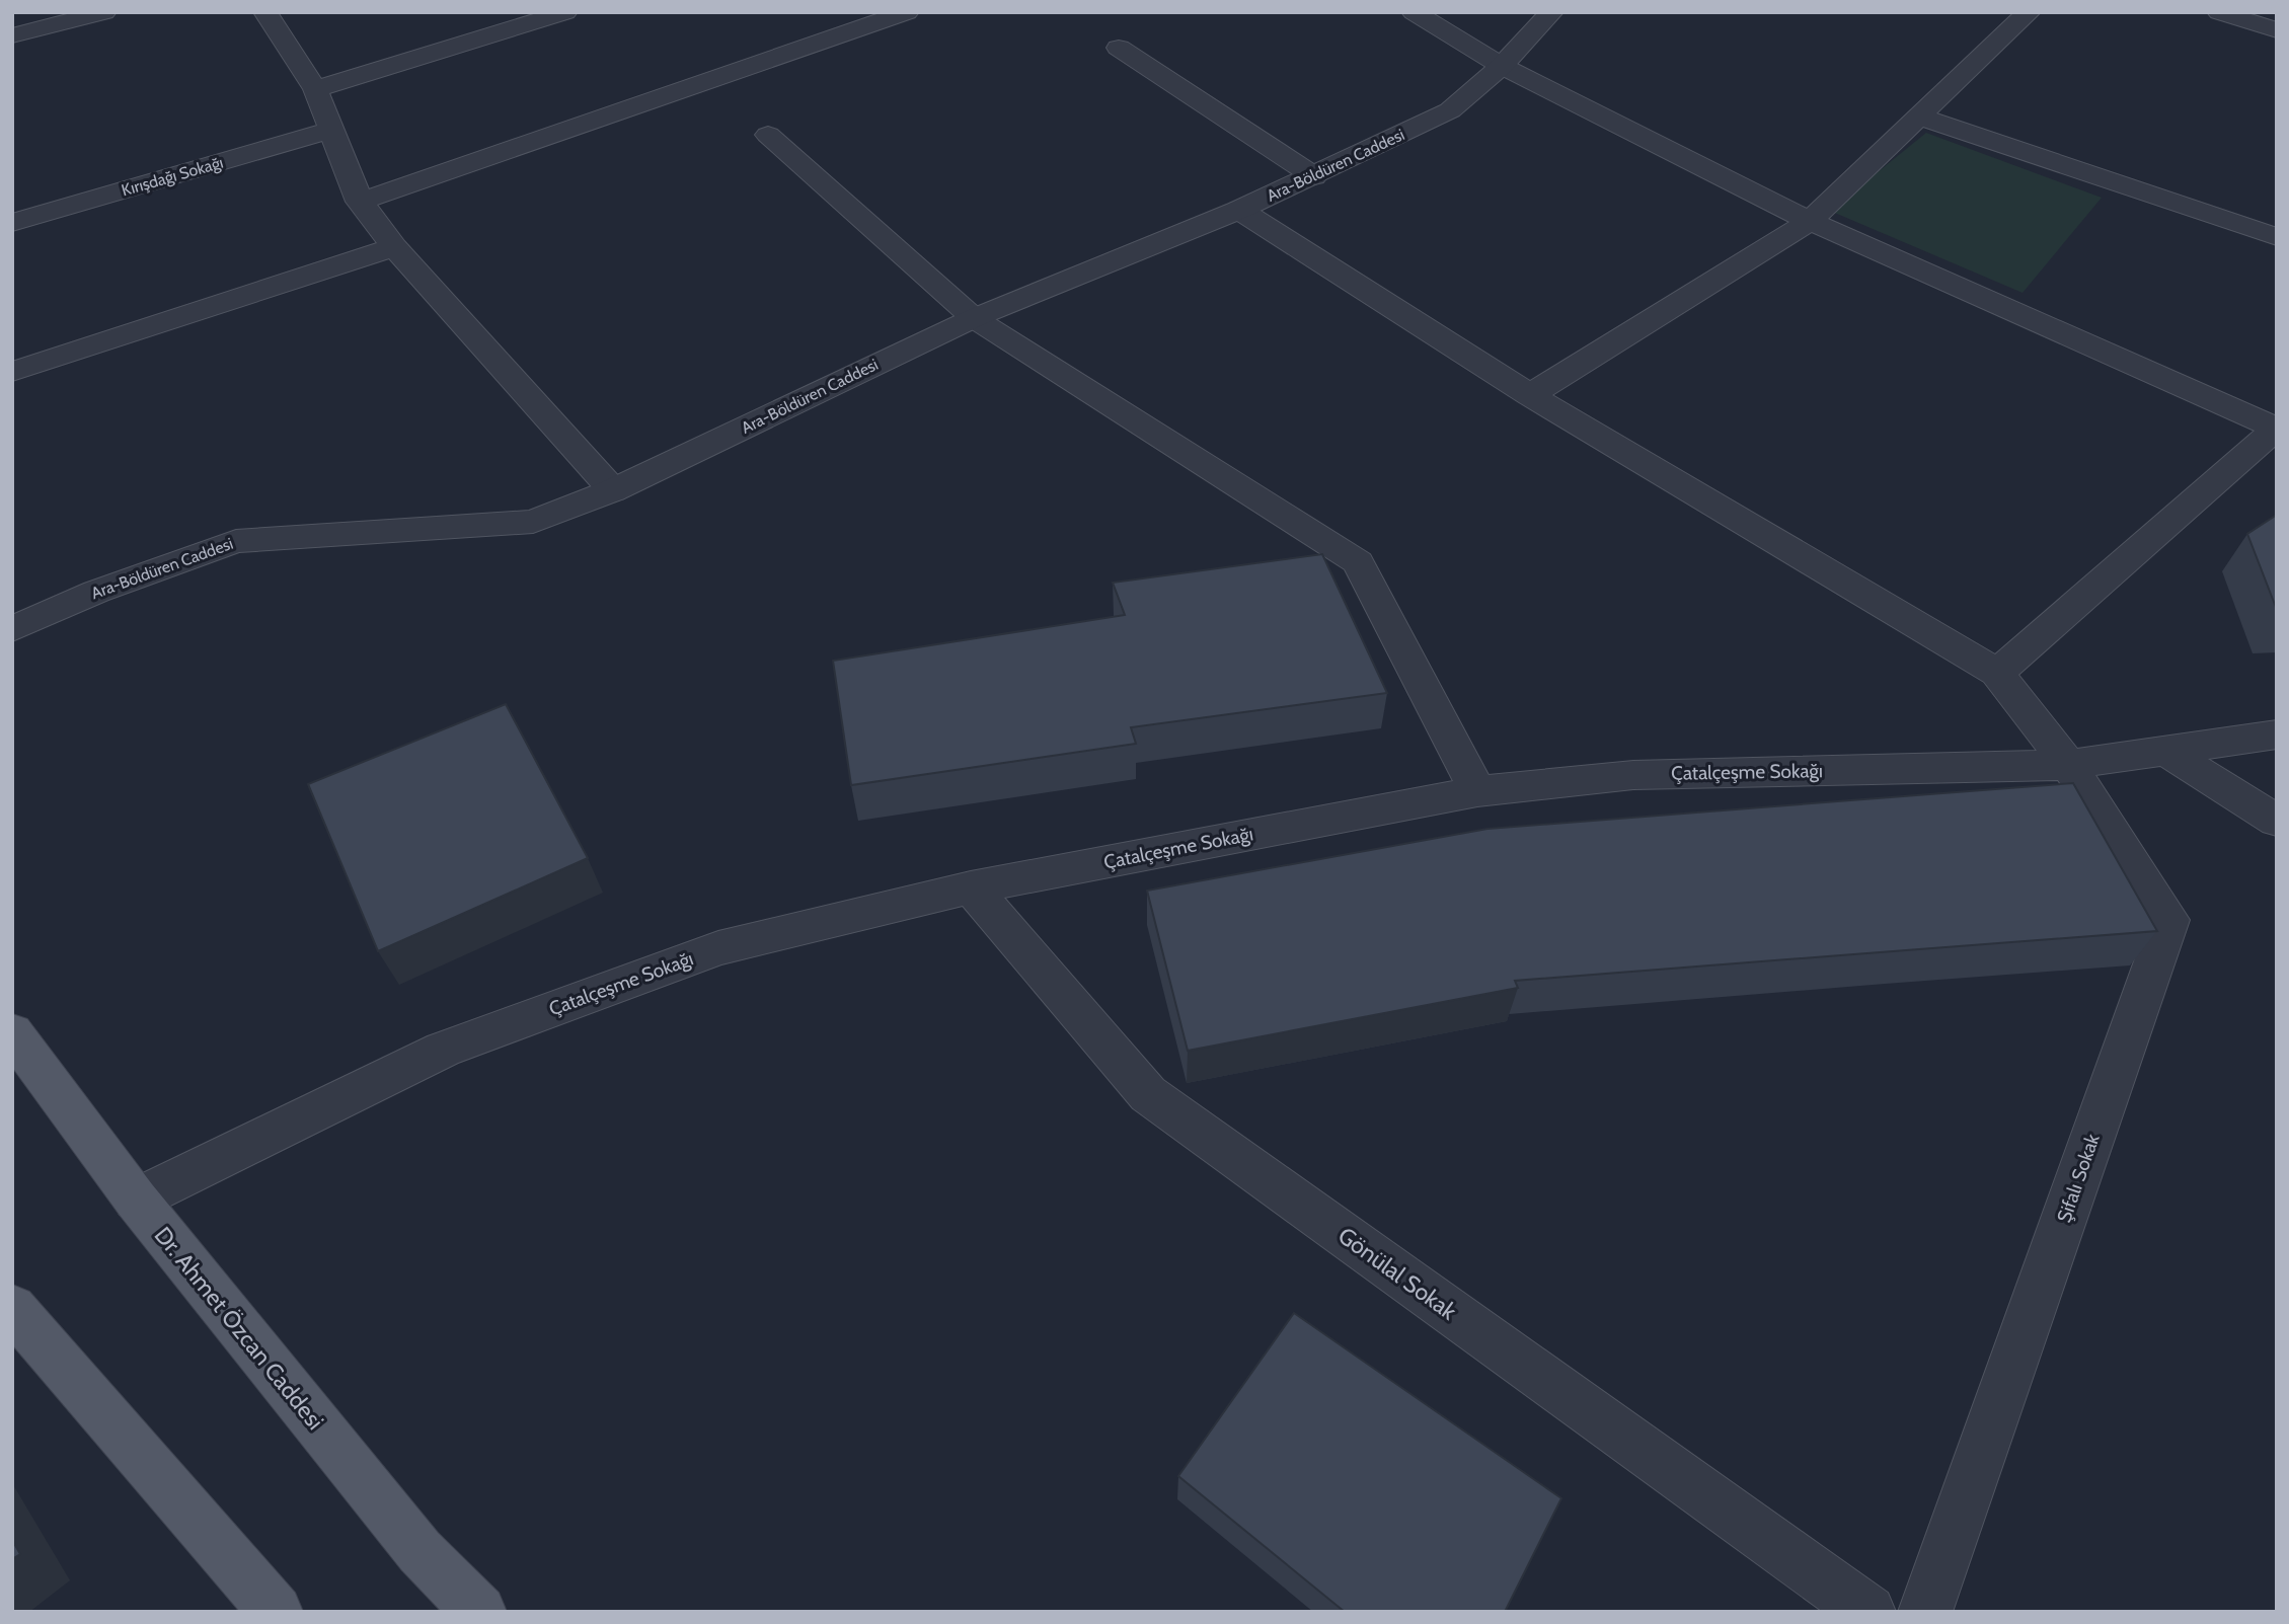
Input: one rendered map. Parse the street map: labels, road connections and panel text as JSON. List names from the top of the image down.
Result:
{
  "streets": {
    "main road": ["Dr. Ahmet Özcan Caddesi"],
    "street": [
      "Ara-Böldüren Caddesi",
      "Kırışdağı Sokağı",
      "Çatalçeşme Sokağı",
      "Şifalı Sokak",
      "Gönülal Sokak"
    ]
  },
  "crossings": [
    ["Çatalçeşme Sokağı", "Şifalı Sokak"],
    ["Çatalçeşme Sokağı", "Gönülal Sokak"],
    ["Çatalçeşme Sokağı", "Dr. Ahmet Özcan Caddesi"]
  ]
}
